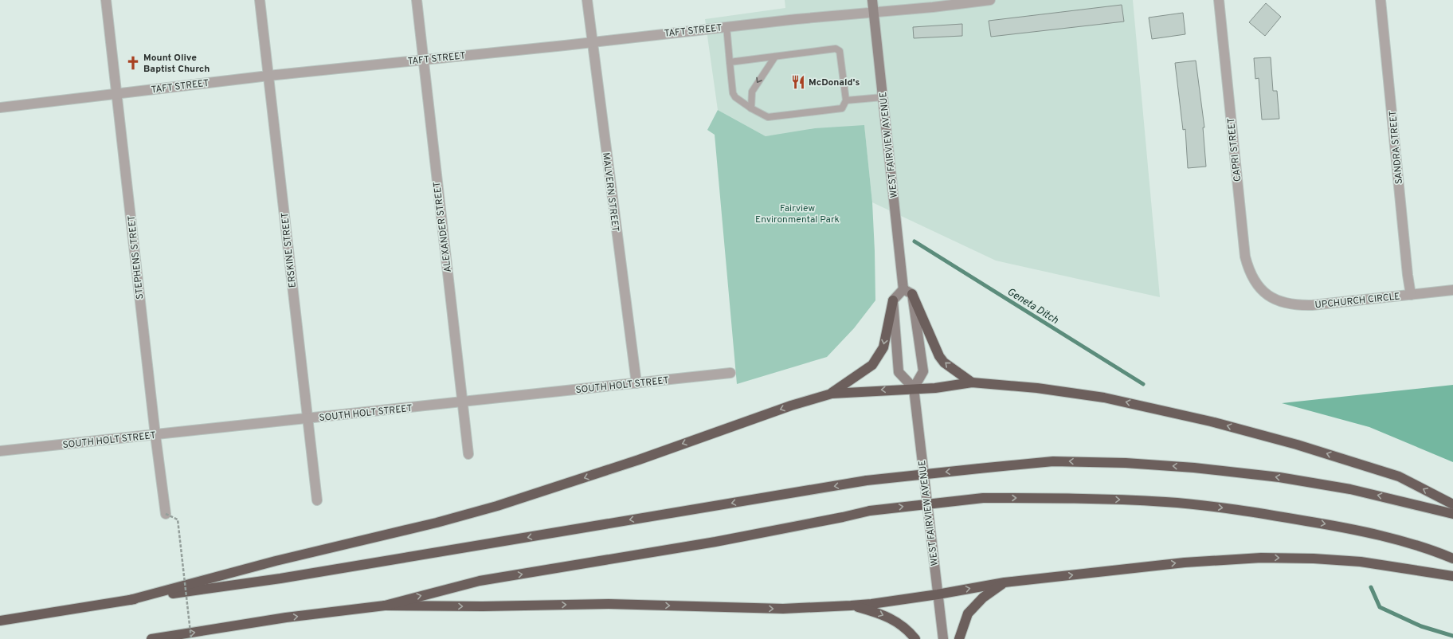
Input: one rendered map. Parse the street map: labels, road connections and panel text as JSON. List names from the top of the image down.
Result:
{
  "streets": {
    "main road": ["WEST FAIRVIEW AVENUE"],
    "street": [
      "TAFT STREET",
      "SANDRA STREET",
      "CAPRI STREET",
      "MALVERN STREET",
      "ALEXANDER STREET",
      "ERSKINE STREET",
      "STEPHENS STREET",
      "UPCHURCH CIRCLE",
      "SOUTH HOLT STREET"
    ]
  },
  "crossings": [
    ["TAFT STREET", "WEST FAIRVIEW AVENUE"],
    ["TAFT STREET", "MALVERN STREET"],
    ["TAFT STREET", "ALEXANDER STREET"],
    ["TAFT STREET", "ERSKINE STREET"],
    ["TAFT STREET", "STEPHENS STREET"],
    ["SANDRA STREET", "UPCHURCH CIRCLE"],
    ["CAPRI STREET", "UPCHURCH CIRCLE"],
    ["MALVERN STREET", "SOUTH HOLT STREET"],
    ["ALEXANDER STREET", "SOUTH HOLT STREET"],
    ["ERSKINE STREET", "SOUTH HOLT STREET"],
    ["STEPHENS STREET", "SOUTH HOLT STREET"]
  ],
  "water": ["Geneta Ditch"],
  "parks": ["Fairview Environmental Park"],
  "places": {
    "church": ["Mount Olive Baptist Church"],
    "restaurant": ["McDonald's"]
  }
}
